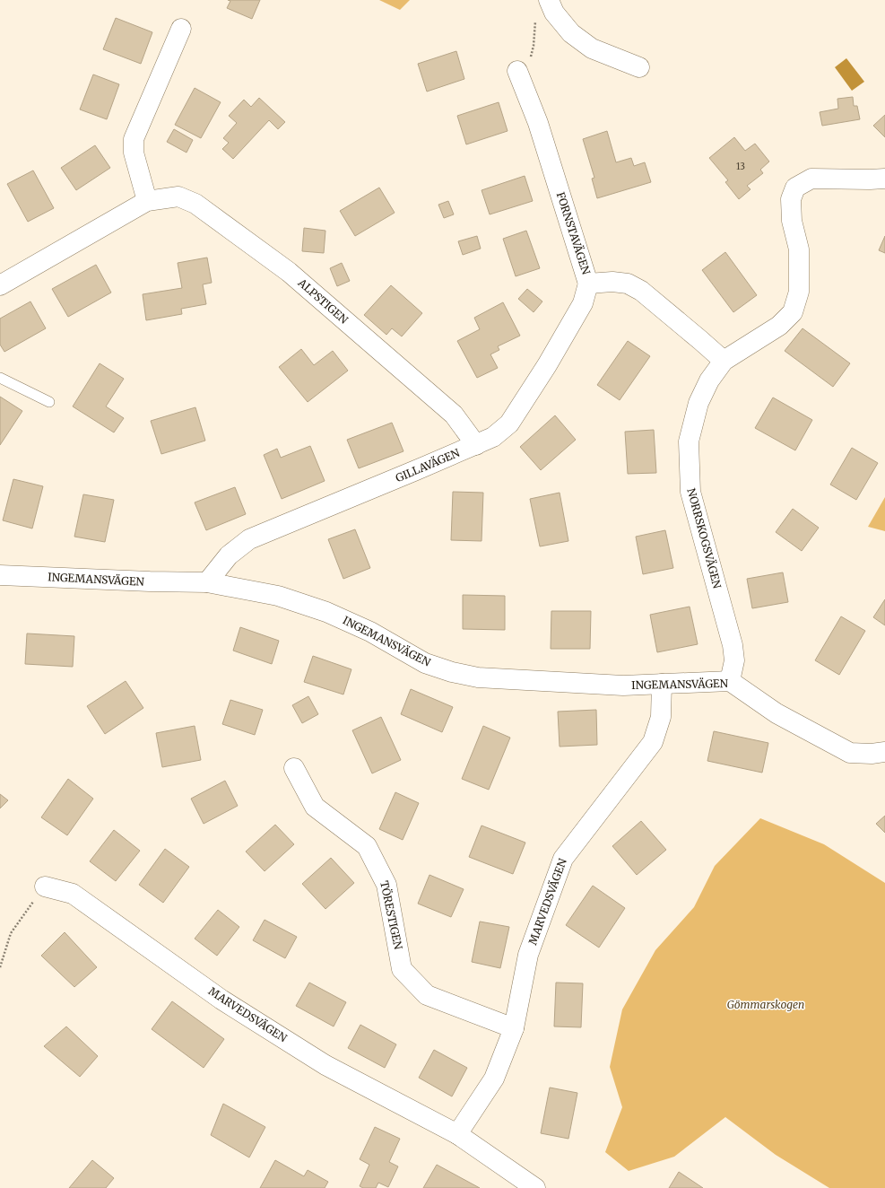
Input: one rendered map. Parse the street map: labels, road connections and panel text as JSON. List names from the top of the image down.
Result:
{
  "streets": {
    "street": [
      "FORNSTAVÄGEN",
      "ALPSTIGEN",
      "GILLAVÄGEN",
      "NORRSKOGSVÄGEN",
      "INGEMANSVÄGEN",
      "MARVEDSVÄGEN",
      "TÖRESTIGEN"
    ]
  },
  "crossings": [
    ["FORNSTAVÄGEN", "GILLAVÄGEN"],
    ["FORNSTAVÄGEN", "NORRSKOGSVÄGEN"],
    ["ALPSTIGEN", "GILLAVÄGEN"],
    ["GILLAVÄGEN", "INGEMANSVÄGEN"],
    ["NORRSKOGSVÄGEN", "INGEMANSVÄGEN"],
    ["INGEMANSVÄGEN", "MARVEDSVÄGEN"],
    ["MARVEDSVÄGEN", "TÖRESTIGEN"]
  ],
  "parks": ["Gömmarskogen"],
  "house_numbers": ["13"]
}
